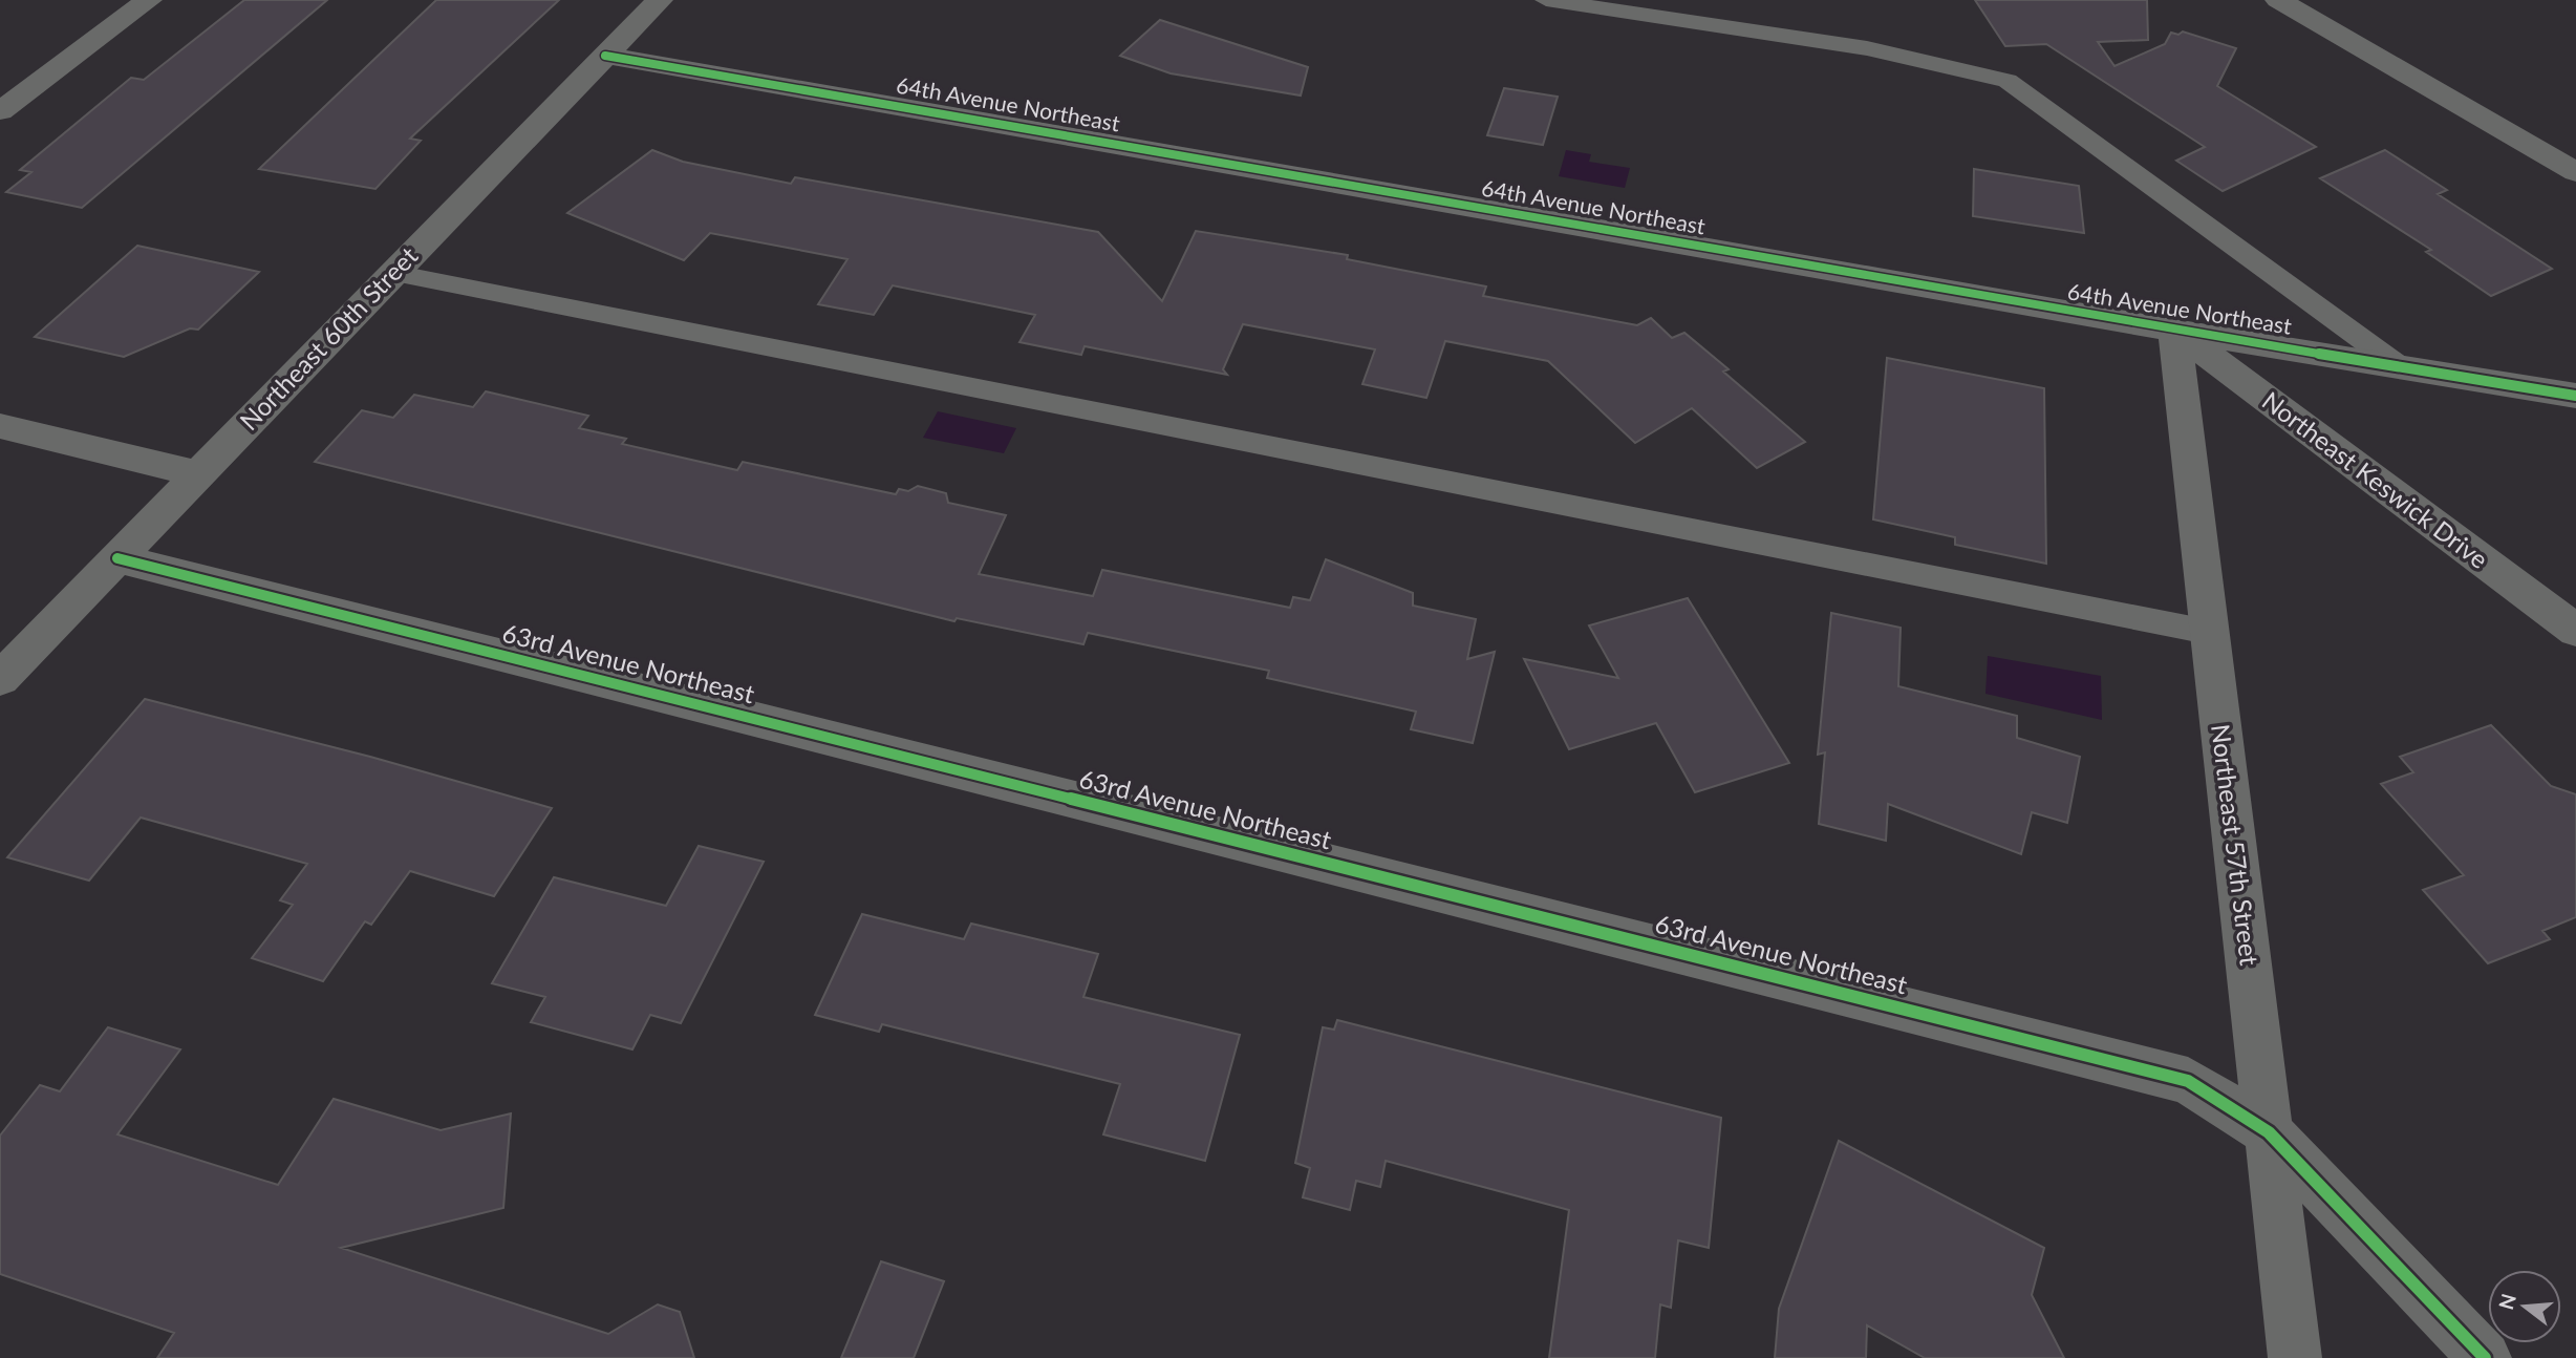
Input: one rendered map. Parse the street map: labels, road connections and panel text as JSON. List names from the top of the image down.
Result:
{
  "streets": {
    "street": [
      "64th Avenue Northeast",
      "Northeast 60th Street",
      "Northeast Keswick Drive",
      "63rd Avenue Northeast",
      "Northeast 57th Street"
    ]
  },
  "crossings": [
    ["64th Avenue Northeast", "Northeast 60th Street"],
    ["64th Avenue Northeast", "Northeast Keswick Drive"],
    ["64th Avenue Northeast", "Northeast 57th Street"],
    ["Northeast 60th Street", "63rd Avenue Northeast"],
    ["Northeast Keswick Drive", "Northeast 57th Street"],
    ["63rd Avenue Northeast", "Northeast 57th Street"]
  ],
  "north": "left"
}
